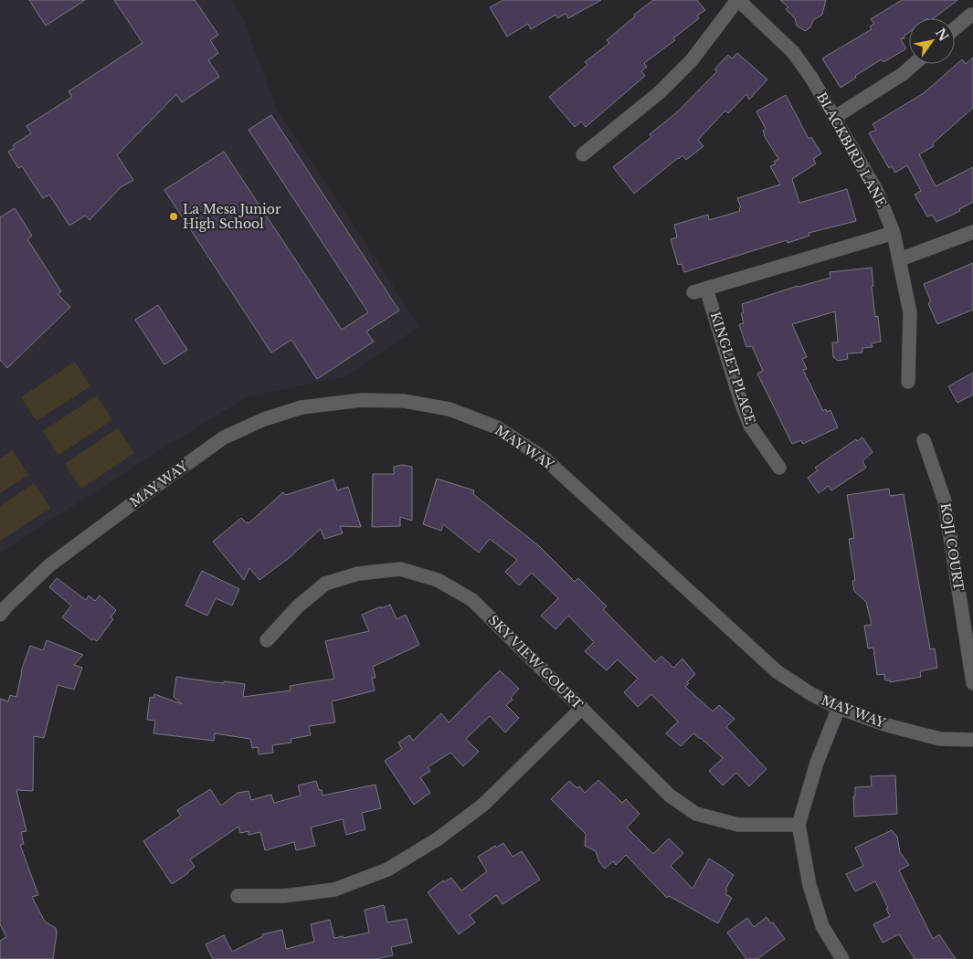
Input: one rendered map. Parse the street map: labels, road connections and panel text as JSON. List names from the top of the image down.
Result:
{
  "streets": {
    "street": [
      "BLACKBIRD LANE",
      "KINGLET PLACE",
      "MAY WAY",
      "KOJI COURT",
      "SKY VIEW COURT"
    ]
  },
  "crossings": [
    ["BLACKBIRD LANE", "KINGLET PLACE"]
  ],
  "places": ["La Mesa Junior High School"],
  "north": "top right"
}
